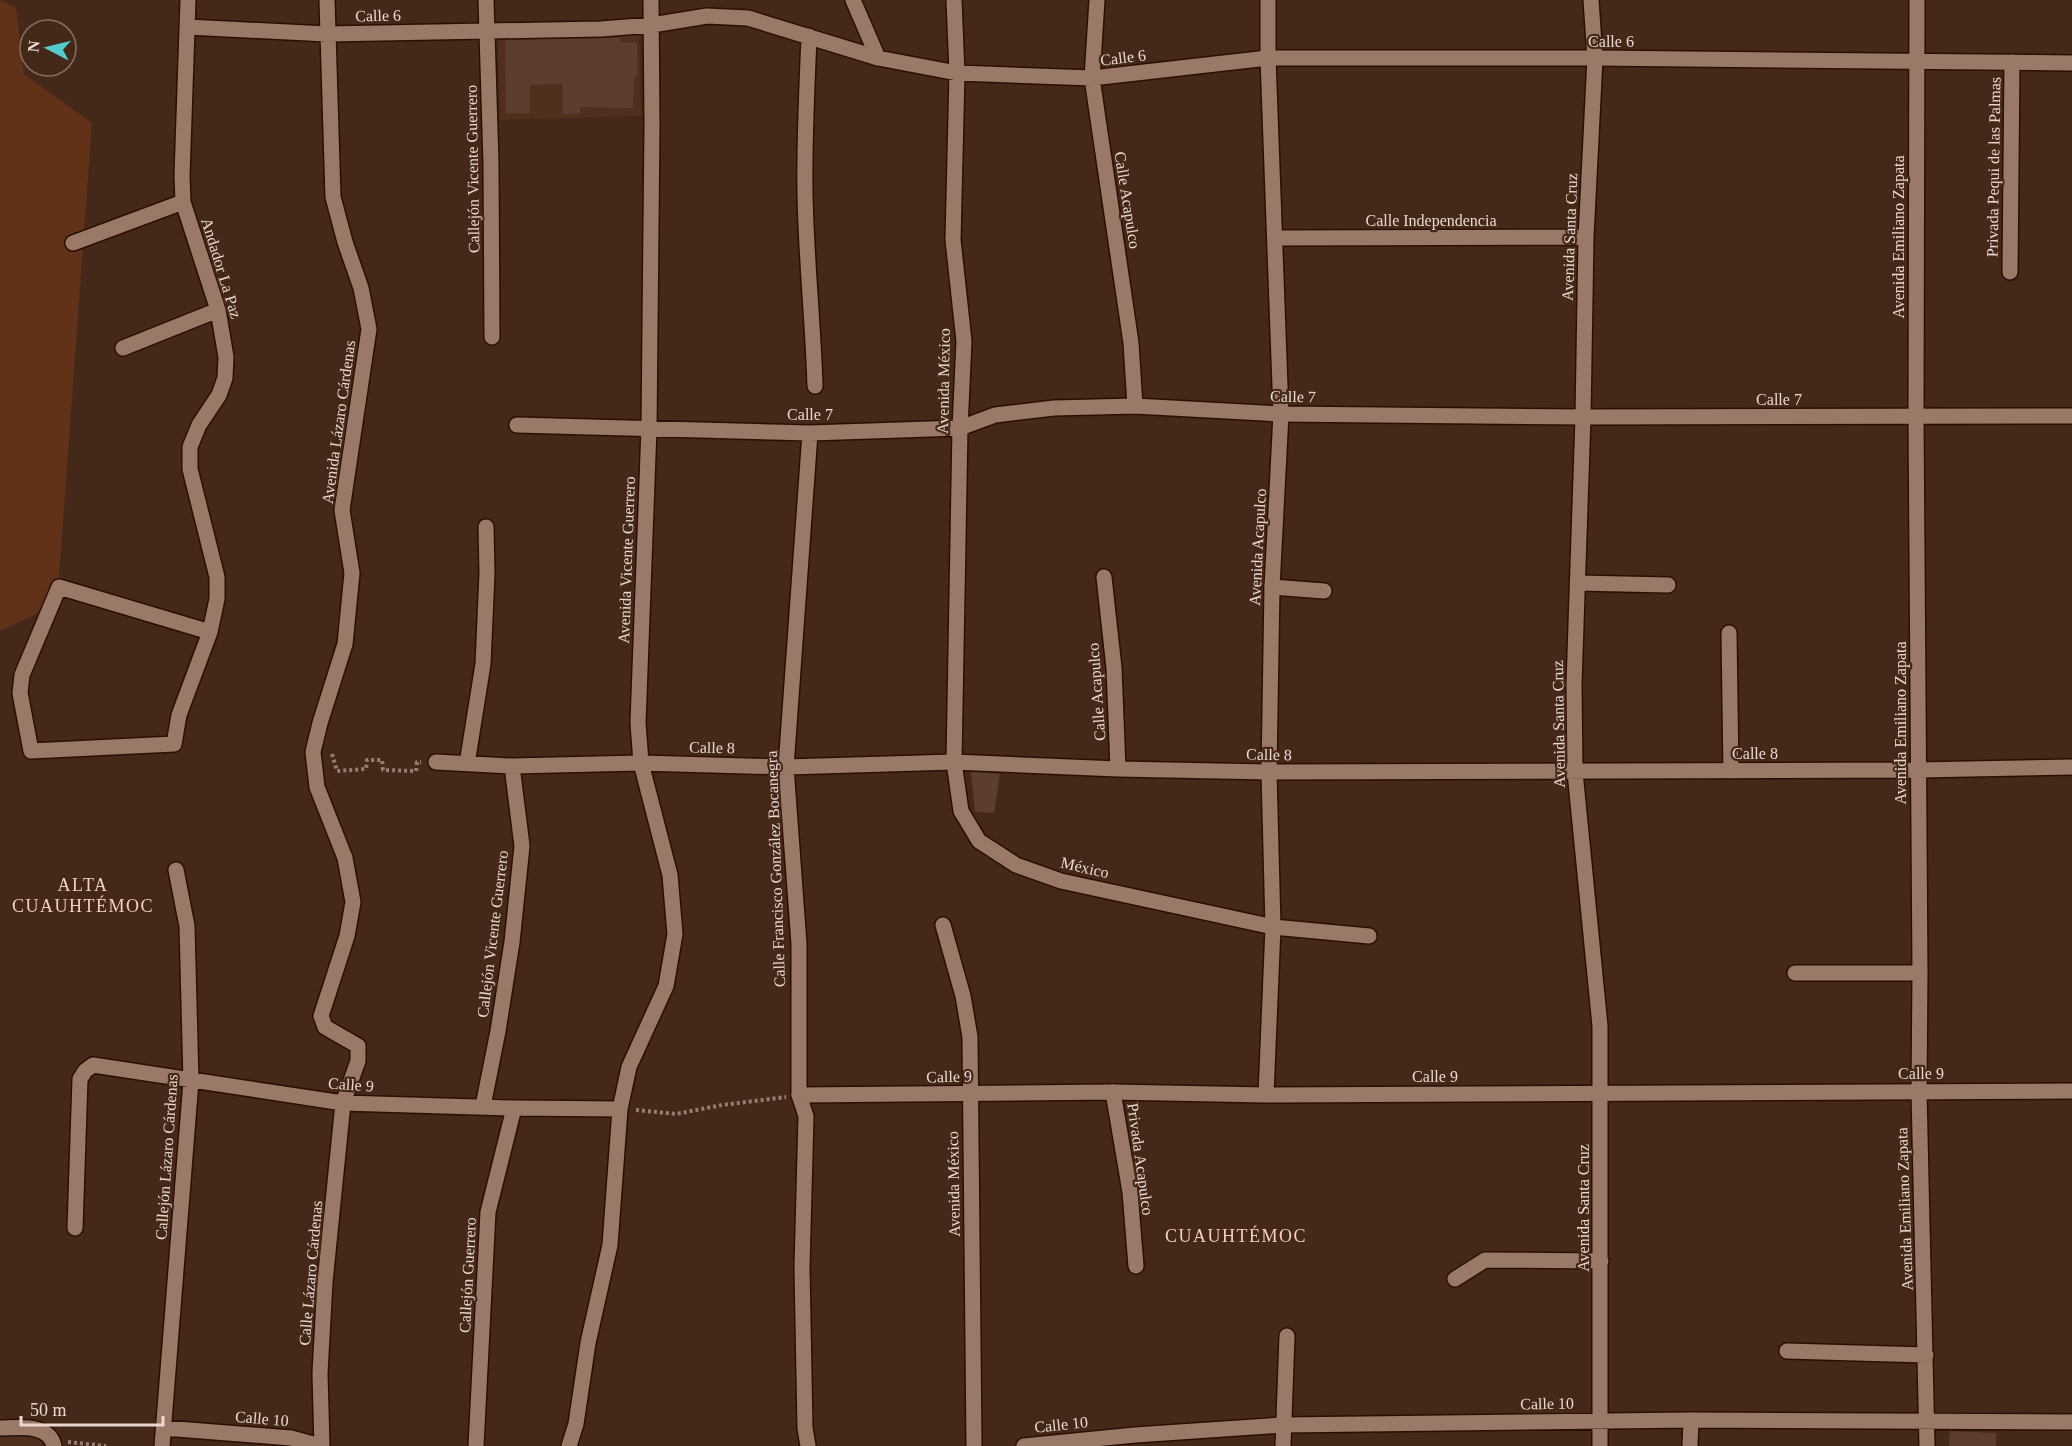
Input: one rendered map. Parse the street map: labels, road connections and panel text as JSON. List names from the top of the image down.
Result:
{
  "streets": {
    "street": [
      "Calle 6",
      "Privada Pequi de las Palmas",
      "Callejón Vicente Guerrero",
      "Calle Acapulco",
      "Calle Independencia",
      "Avenida Santa Cruz",
      "Avenida Emiliano Zapata",
      "Andador La Paz",
      "Avenida México",
      "Calle 7",
      "Avenida Lázaro Cárdenas",
      "Avenida Acapulco",
      "Avenida Vicente Guerrero",
      "Calle 8",
      "México",
      "Calle Francisco González Bocanegra",
      "Calle 9",
      "Callejón Lázaro Cárdenas",
      "Privada Acapulco",
      "Calle Lázaro Cárdenas",
      "Callejón Guerrero",
      "Calle 10"
    ]
  },
  "crossings": [
    ["Calle 6", "Privada Pequi de las Palmas"],
    ["Calle 6", "Callejón Vicente Guerrero"],
    ["Calle 6", "Calle Acapulco"],
    ["Calle 6", "Avenida Santa Cruz"],
    ["Calle 6", "Avenida Emiliano Zapata"],
    ["Calle 6", "Andador La Paz"],
    ["Calle 6", "Avenida México"],
    ["Calle 6", "Avenida Lázaro Cárdenas"],
    ["Calle 6", "Avenida Acapulco"],
    ["Calle 6", "Avenida Vicente Guerrero"],
    ["Callejón Vicente Guerrero", "Calle 8"],
    ["Callejón Vicente Guerrero", "Calle 9"],
    ["Calle Acapulco", "Calle 7"],
    ["Calle Acapulco", "Calle 8"],
    ["Calle Independencia", "Avenida Santa Cruz"],
    ["Calle Independencia", "Avenida Acapulco"],
    ["Avenida Santa Cruz", "Calle 7"],
    ["Avenida Santa Cruz", "Calle 8"],
    ["Avenida Santa Cruz", "Calle 9"],
    ["Avenida Santa Cruz", "Calle 10"],
    ["Avenida Emiliano Zapata", "Calle 7"],
    ["Avenida Emiliano Zapata", "Calle 8"],
    ["Avenida Emiliano Zapata", "Calle 9"],
    ["Avenida Emiliano Zapata", "Calle 10"],
    ["Avenida México", "Calle 7"],
    ["Avenida México", "Calle 8"],
    ["Avenida México", "México"],
    ["Avenida México", "Calle 9"],
    ["Calle 7", "Avenida Acapulco"],
    ["Calle 7", "Avenida Vicente Guerrero"],
    ["Calle 7", "Calle Francisco González Bocanegra"],
    ["Avenida Lázaro Cárdenas", "Calle 9"],
    ["Avenida Lázaro Cárdenas", "Calle Lázaro Cárdenas"],
    ["Avenida Acapulco", "Calle 8"],
    ["Avenida Acapulco", "México"],
    ["Avenida Acapulco", "Calle 9"],
    ["Avenida Vicente Guerrero", "Calle 8"],
    ["Avenida Vicente Guerrero", "Calle 9"],
    ["Calle 8", "México"],
    ["Calle 8", "Calle Francisco González Bocanegra"],
    ["Calle Francisco González Bocanegra", "Calle 9"],
    ["Calle 9", "Callejón Lázaro Cárdenas"],
    ["Calle 9", "Privada Acapulco"],
    ["Calle 9", "Calle Lázaro Cárdenas"],
    ["Calle 9", "Callejón Guerrero"],
    ["Callejón Lázaro Cárdenas", "Calle 10"],
    ["Calle Lázaro Cárdenas", "Calle 10"]
  ],
  "districts": ["ALTA CUAUHTÉMOC", "CUAUHTÉMOC"],
  "scale_bar": "50 m",
  "north": "left"
}
